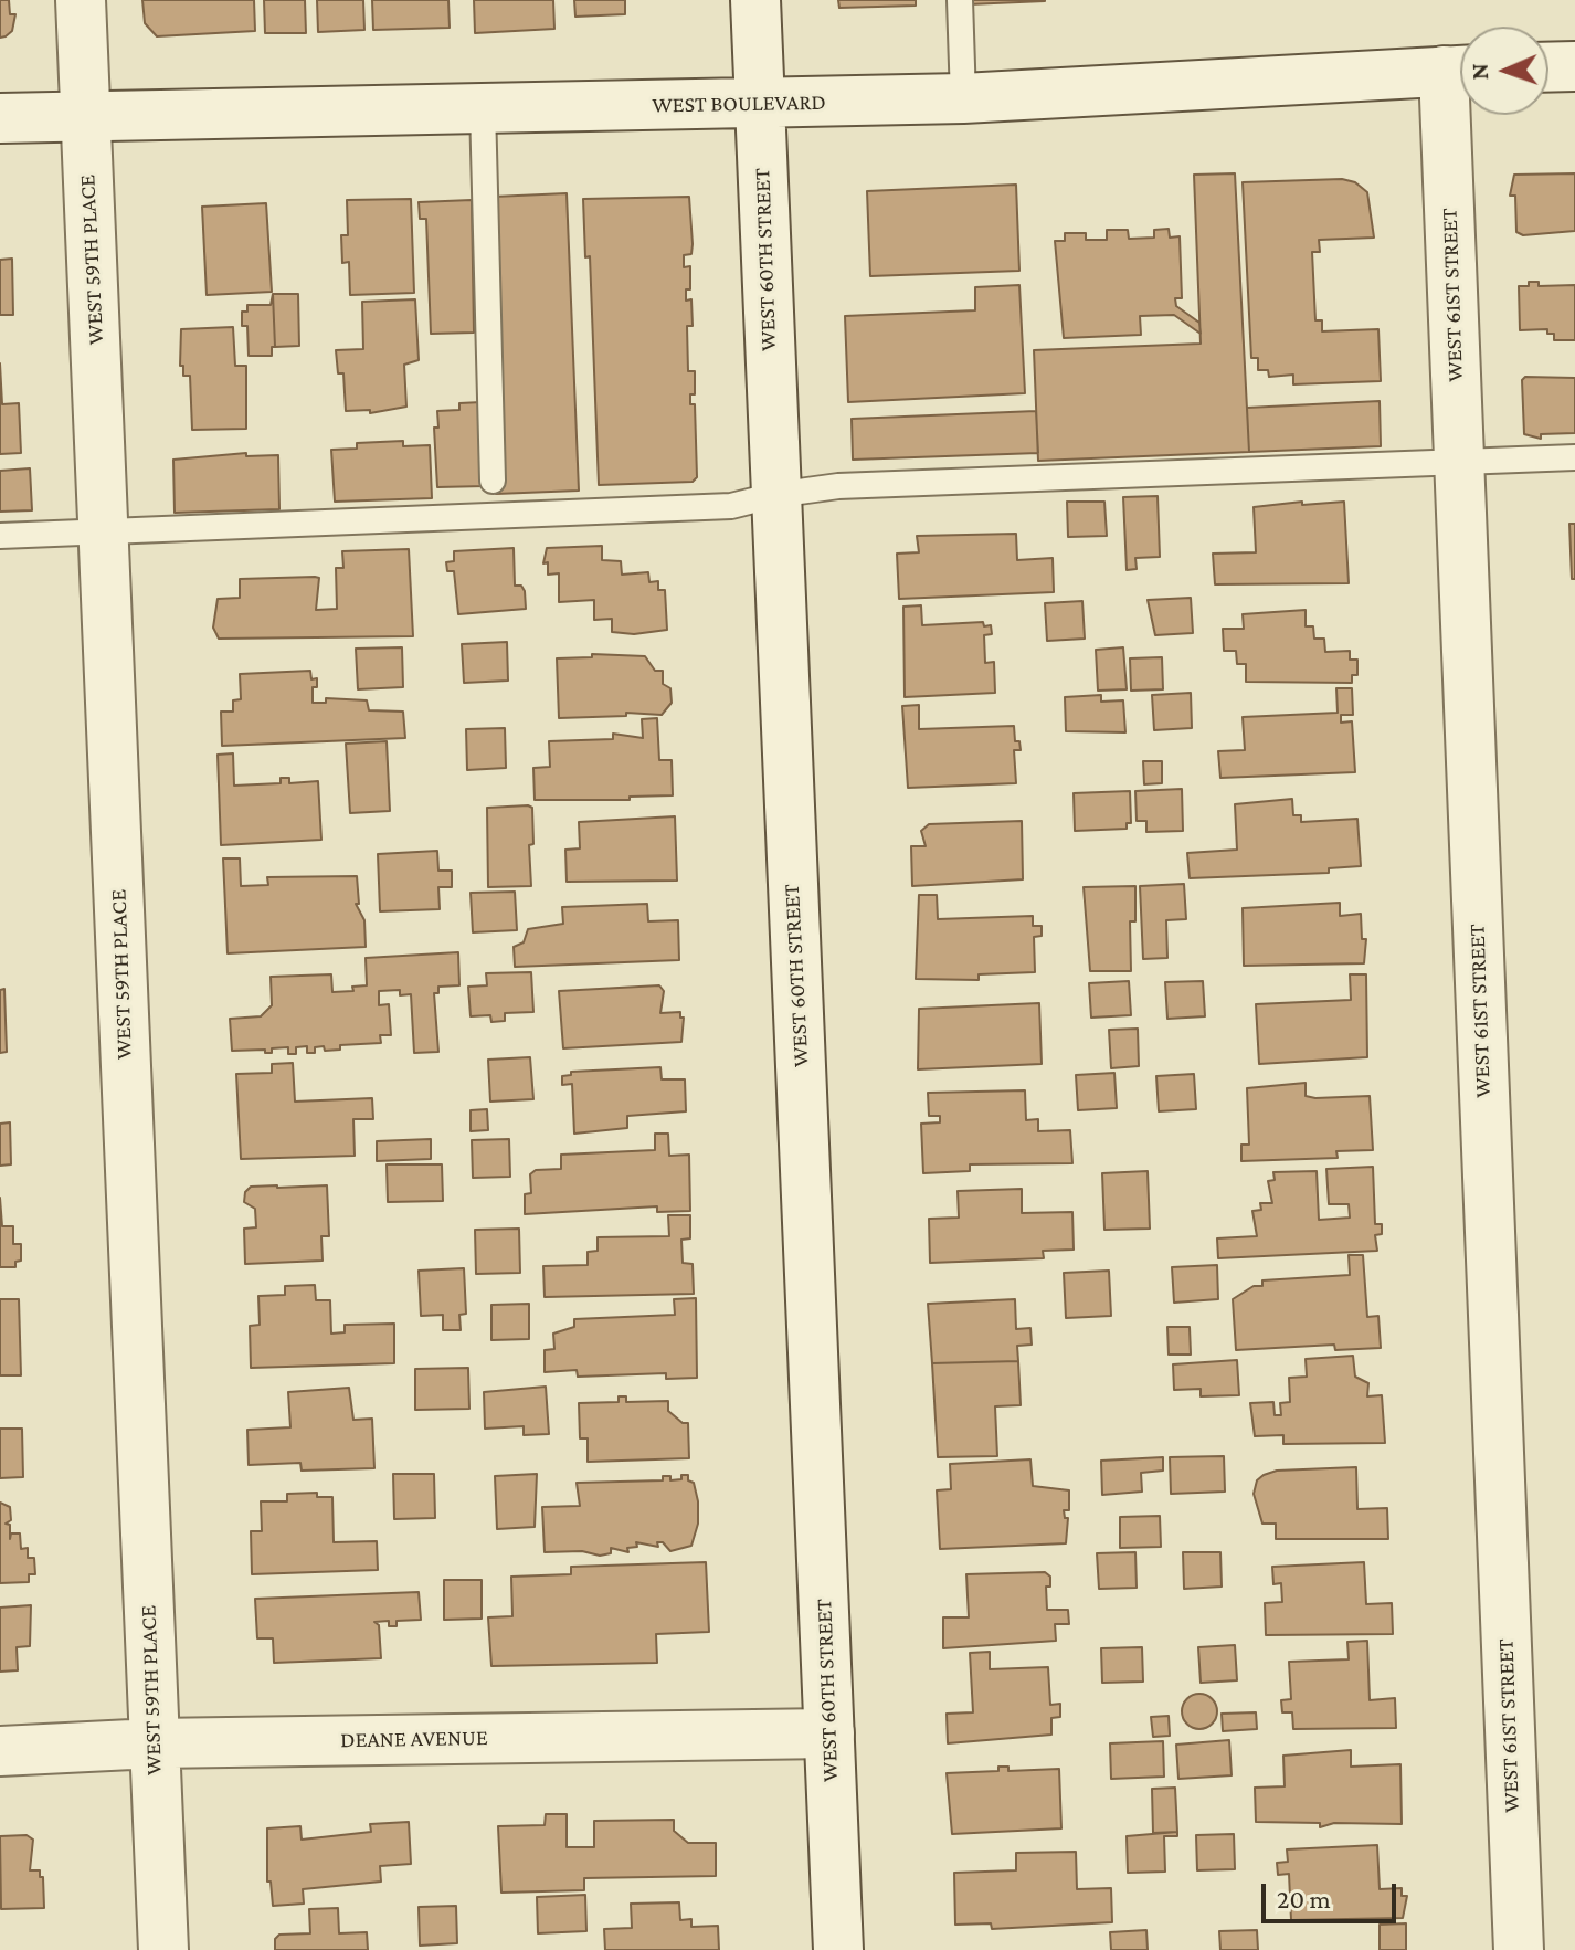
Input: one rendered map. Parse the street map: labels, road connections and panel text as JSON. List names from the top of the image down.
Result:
{
  "streets": {
    "street": [
      "WEST BOULEVARD",
      "WEST 59TH PLACE",
      "WEST 60TH STREET",
      "WEST 61ST STREET",
      "DEANE AVENUE"
    ]
  },
  "crossings": [
    ["WEST BOULEVARD", "WEST 59TH PLACE"],
    ["WEST BOULEVARD", "WEST 60TH STREET"],
    ["WEST BOULEVARD", "WEST 61ST STREET"],
    ["WEST 59TH PLACE", "DEANE AVENUE"],
    ["WEST 60TH STREET", "DEANE AVENUE"]
  ],
  "scale_bar": "20 m",
  "north": "left"
}
